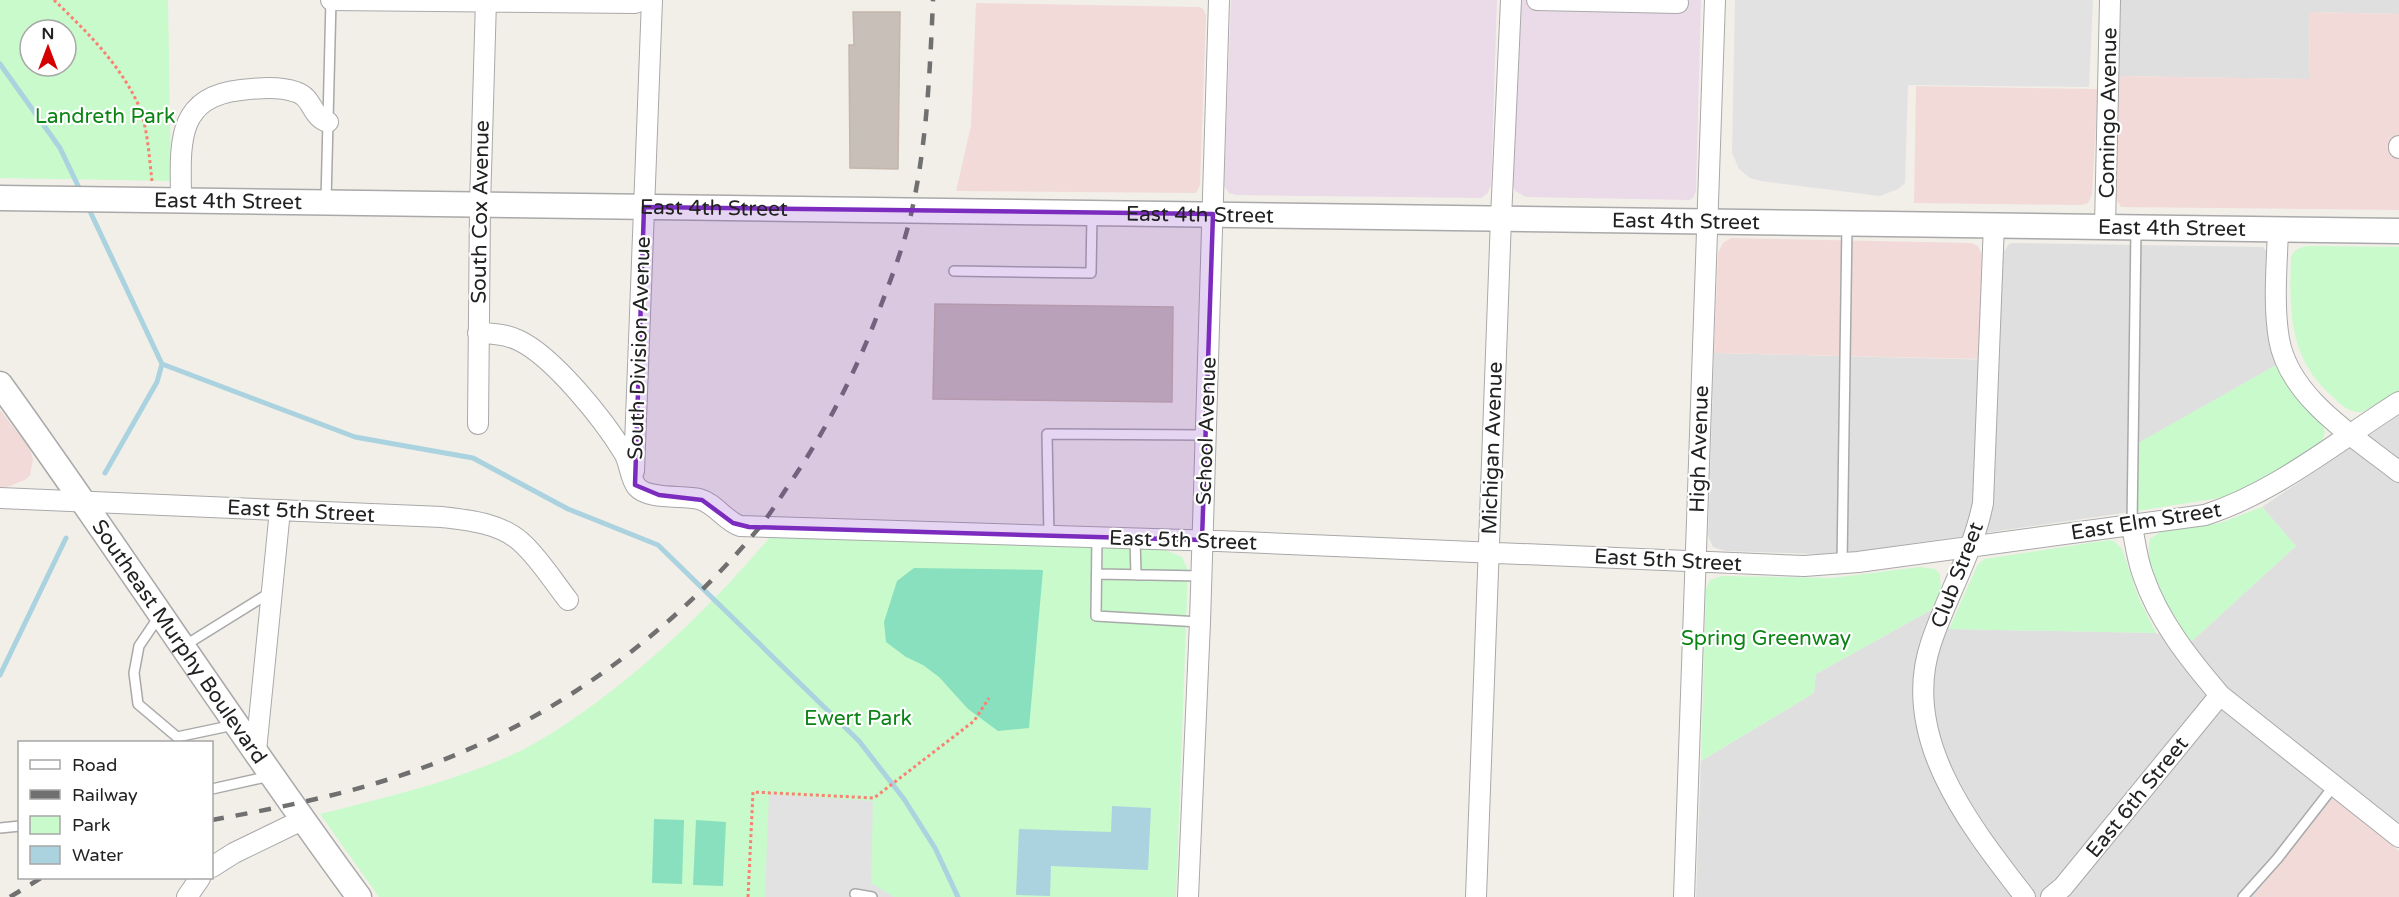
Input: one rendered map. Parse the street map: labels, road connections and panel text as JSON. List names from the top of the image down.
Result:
{
  "streets": {
    "street": [
      "Comingo Avenue",
      "East 4th Street",
      "South Cox Avenue",
      "South Division Avenue",
      "School Avenue",
      "Michigan Avenue",
      "High Avenue",
      "East 5th Street",
      "East Elm Street",
      "Club Street",
      "Southeast Murphy Boulevard",
      "East 6th Street"
    ]
  },
  "crossings": [
    ["Comingo Avenue", "East 4th Street"],
    ["East 4th Street", "South Cox Avenue"],
    ["East 4th Street", "South Division Avenue"],
    ["East 4th Street", "School Avenue"],
    ["East 4th Street", "Michigan Avenue"],
    ["East 4th Street", "High Avenue"],
    ["East 4th Street", "Club Street"],
    ["South Division Avenue", "East 5th Street"],
    ["School Avenue", "East 5th Street"],
    ["Michigan Avenue", "East 5th Street"],
    ["High Avenue", "East 5th Street"],
    ["East 5th Street", "East Elm Street"],
    ["East 5th Street", "Club Street"],
    ["East 5th Street", "Southeast Murphy Boulevard"],
    ["East Elm Street", "Club Street"]
  ],
  "parks": ["Landreth Park", "Spring Greenway", "Ewert Park"],
  "legend": [
    "Road",
    "Railway",
    "Park",
    "Water"
  ],
  "north": "top"
}
